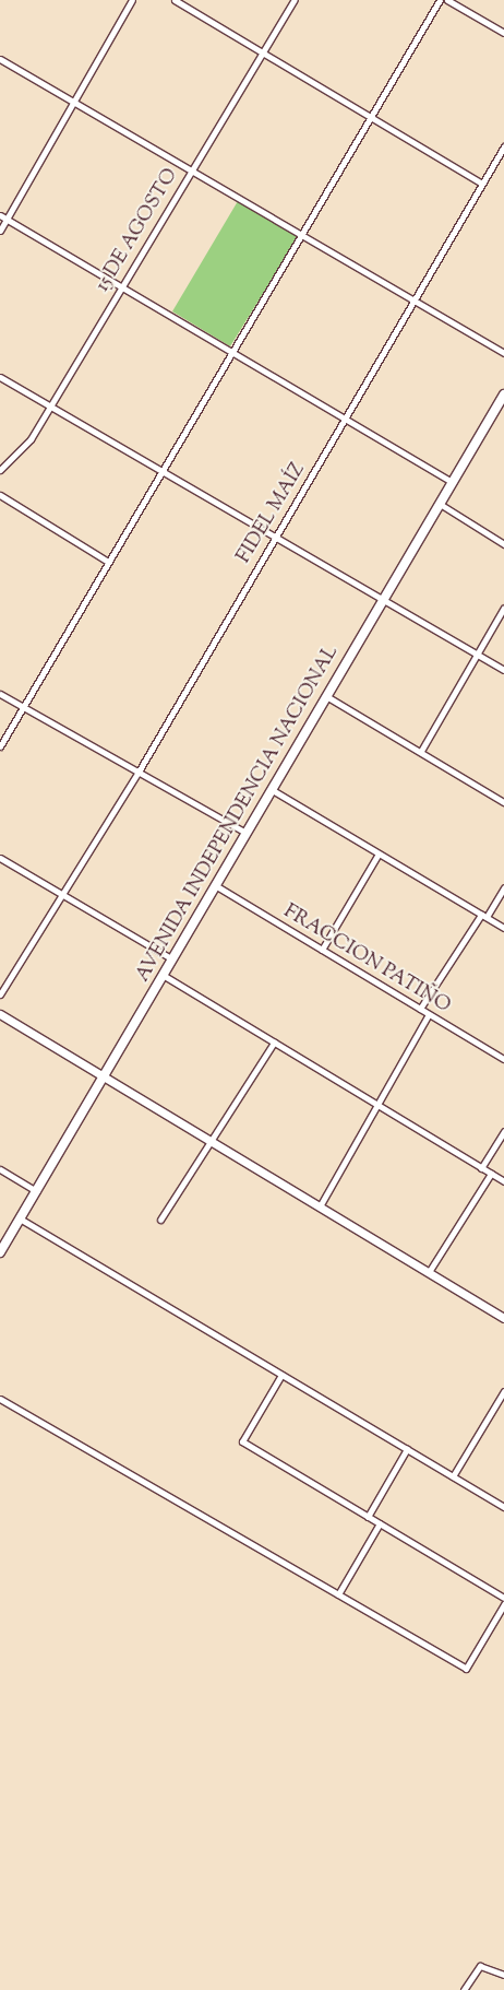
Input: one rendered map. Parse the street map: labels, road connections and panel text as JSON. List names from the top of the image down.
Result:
{
  "streets": {
    "main road": ["AVENIDA INDEPENDENCIA NACIONAL"],
    "street": ["15 DE AGOSTO", "FIDEL MAÍZ", "FRACCION PATIÑO"]
  },
  "crossings": [
    ["AVENIDA INDEPENDENCIA NACIONAL", "FRACCION PATIÑO"]
  ]
}
